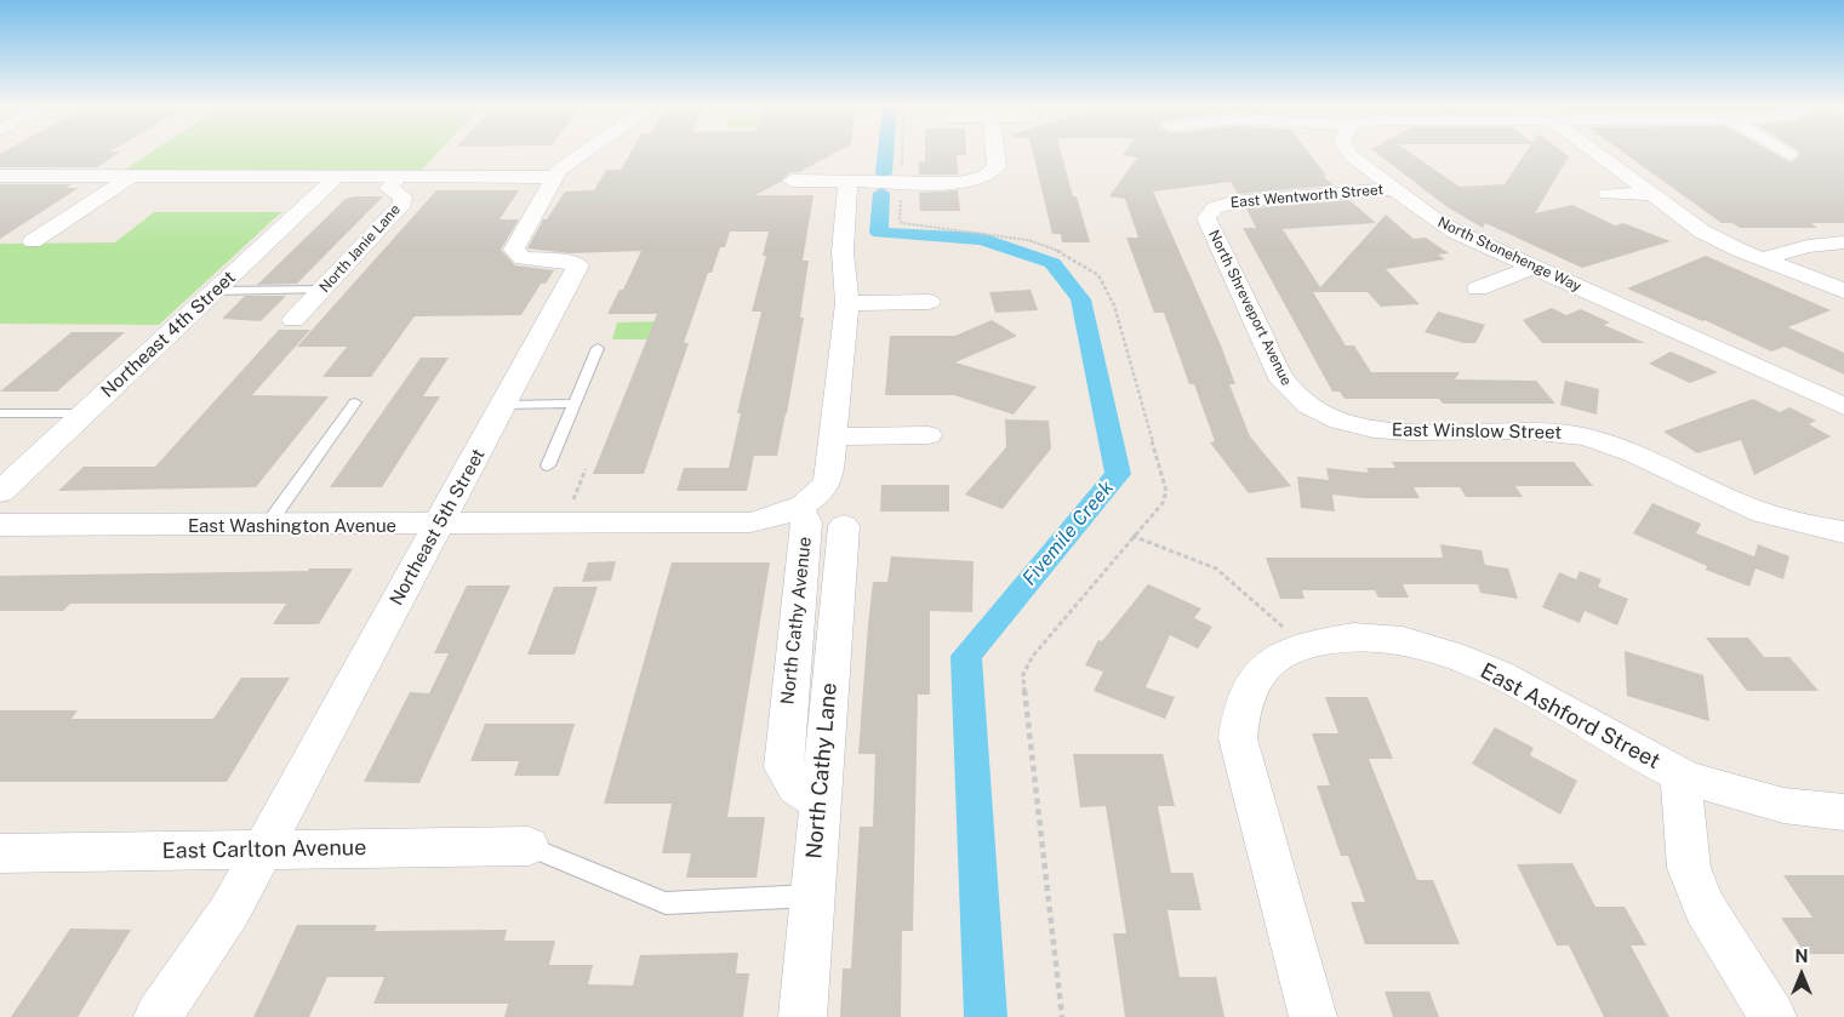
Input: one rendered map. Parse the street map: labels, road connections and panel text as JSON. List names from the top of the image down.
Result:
{
  "streets": {
    "street": [
      "East Wentworth Street",
      "North Janie Lane",
      "North Stonehenge Way",
      "North Shreveport Avenue",
      "Northeast 4th Street",
      "East Winslow Street",
      "East Washington Avenue",
      "Northeast 5th Street",
      "North Cathy Avenue",
      "East Ashford Street",
      "North Cathy Lane",
      "East Carlton Avenue"
    ]
  },
  "crossings": [
    ["East Wentworth Street", "North Stonehenge Way"],
    ["East Wentworth Street", "North Shreveport Avenue"],
    ["North Shreveport Avenue", "East Winslow Street"],
    ["East Washington Avenue", "Northeast 5th Street"],
    ["East Washington Avenue", "North Cathy Avenue"],
    ["Northeast 5th Street", "East Carlton Avenue"],
    ["North Cathy Avenue", "North Cathy Lane"]
  ],
  "water": ["Fivemile Creek"],
  "north": "top"
}
